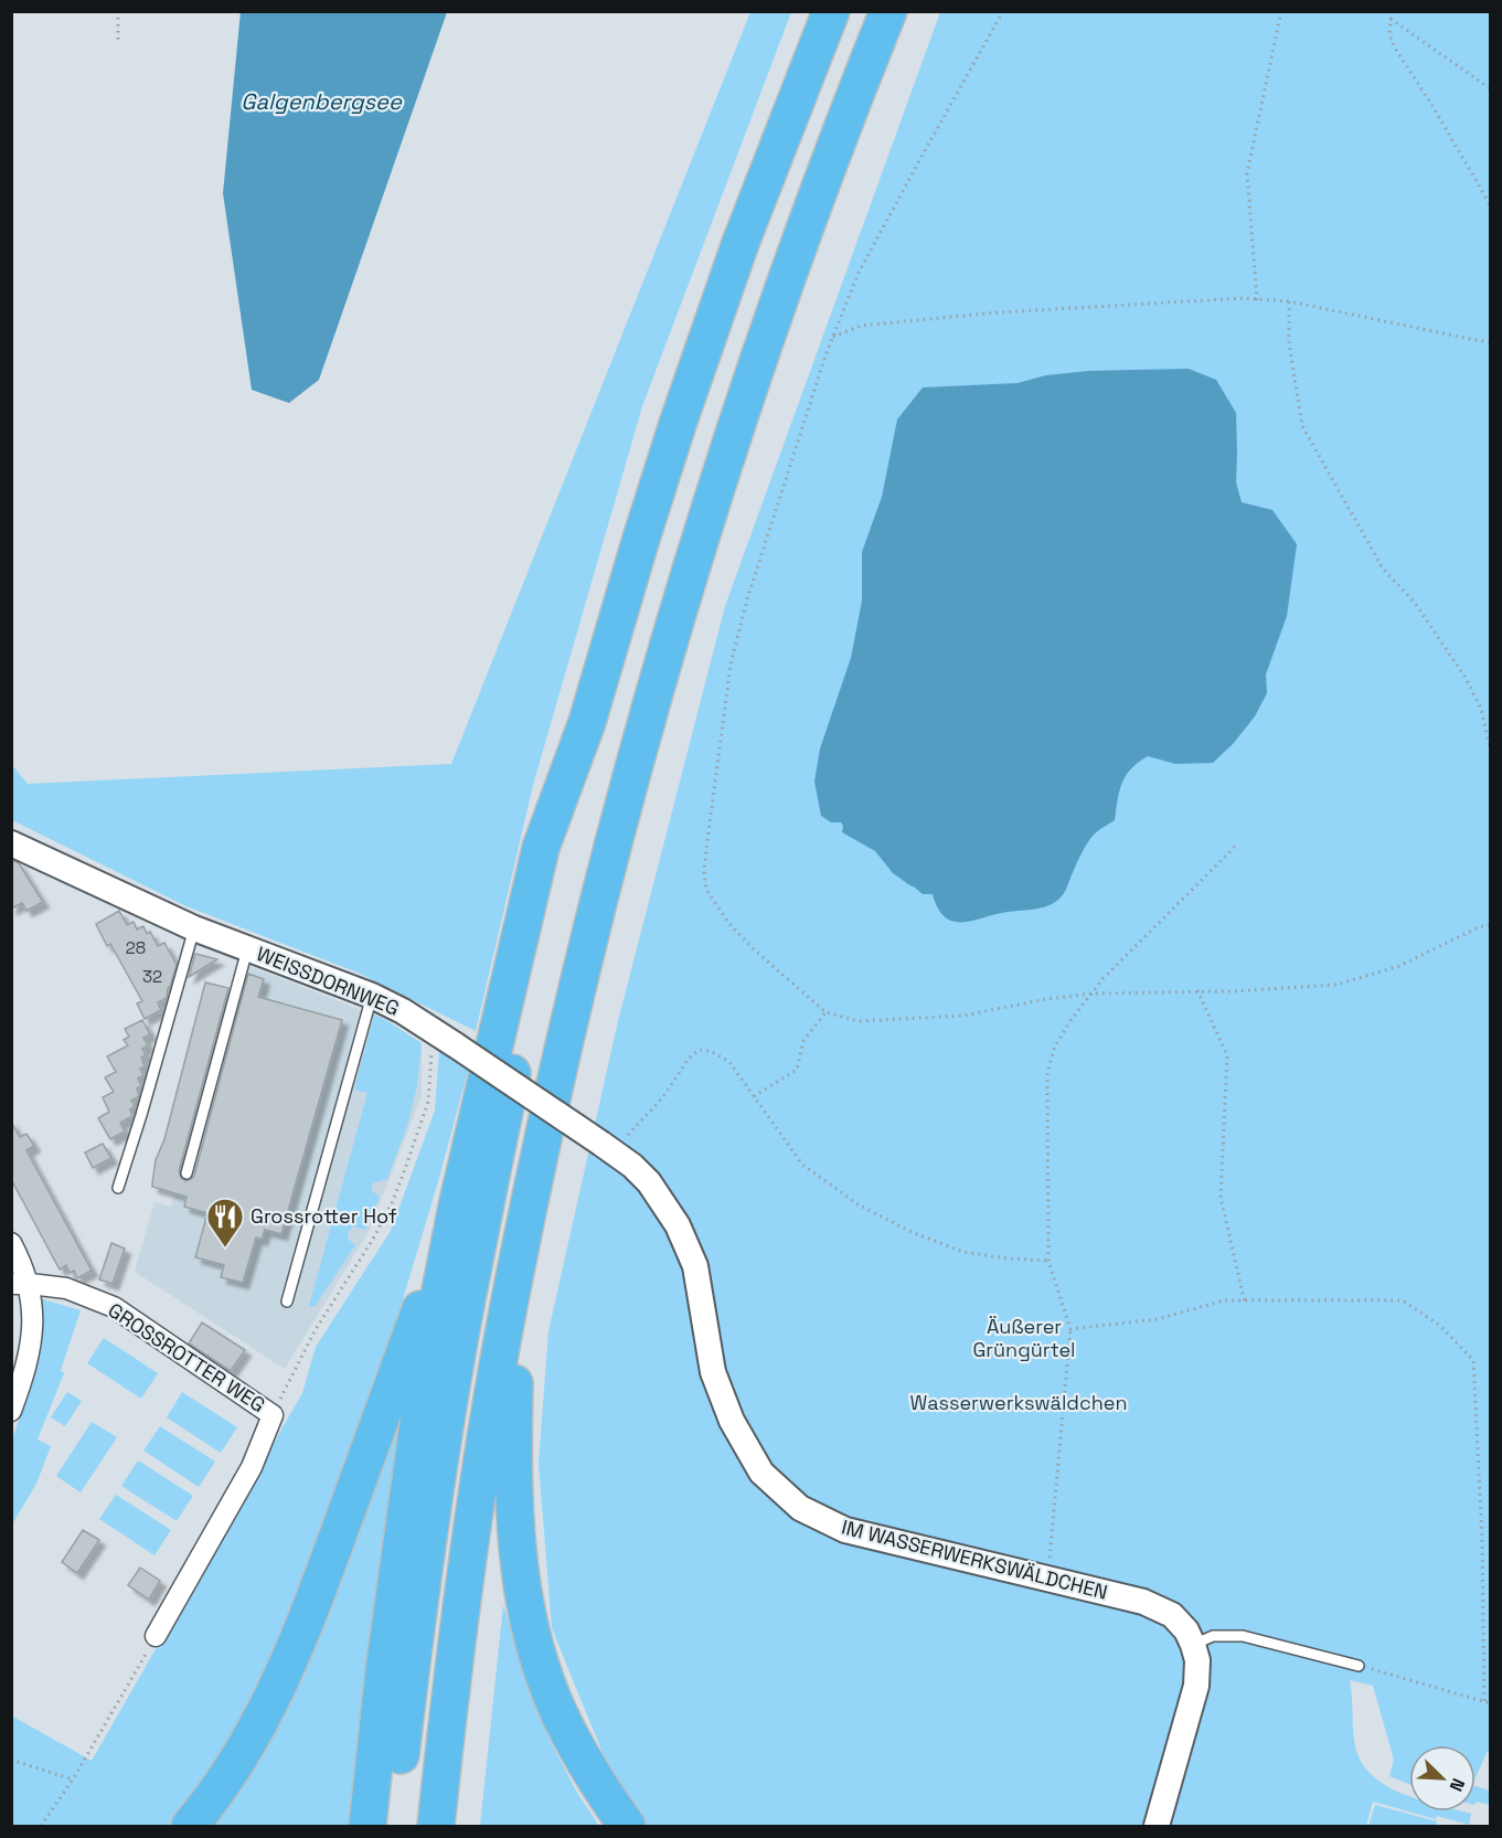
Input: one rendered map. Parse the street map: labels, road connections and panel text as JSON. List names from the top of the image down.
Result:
{
  "streets": {
    "street": ["WEISSDORNWEG", "GROSSROTTER WEG", "IM WASSERWERKSWÄLDCHEN"]
  },
  "crossings": [
    ["WEISSDORNWEG", "IM WASSERWERKSWÄLDCHEN"]
  ],
  "water": ["Galgenbergsee"],
  "parks": ["Äußerer Grüngürtel", "Wasserwerkswäldchen"],
  "places": {
    "restaurant": ["Grossrotter Hof"]
  },
  "house_numbers": ["28", "32"],
  "north": "bottom right"
}
